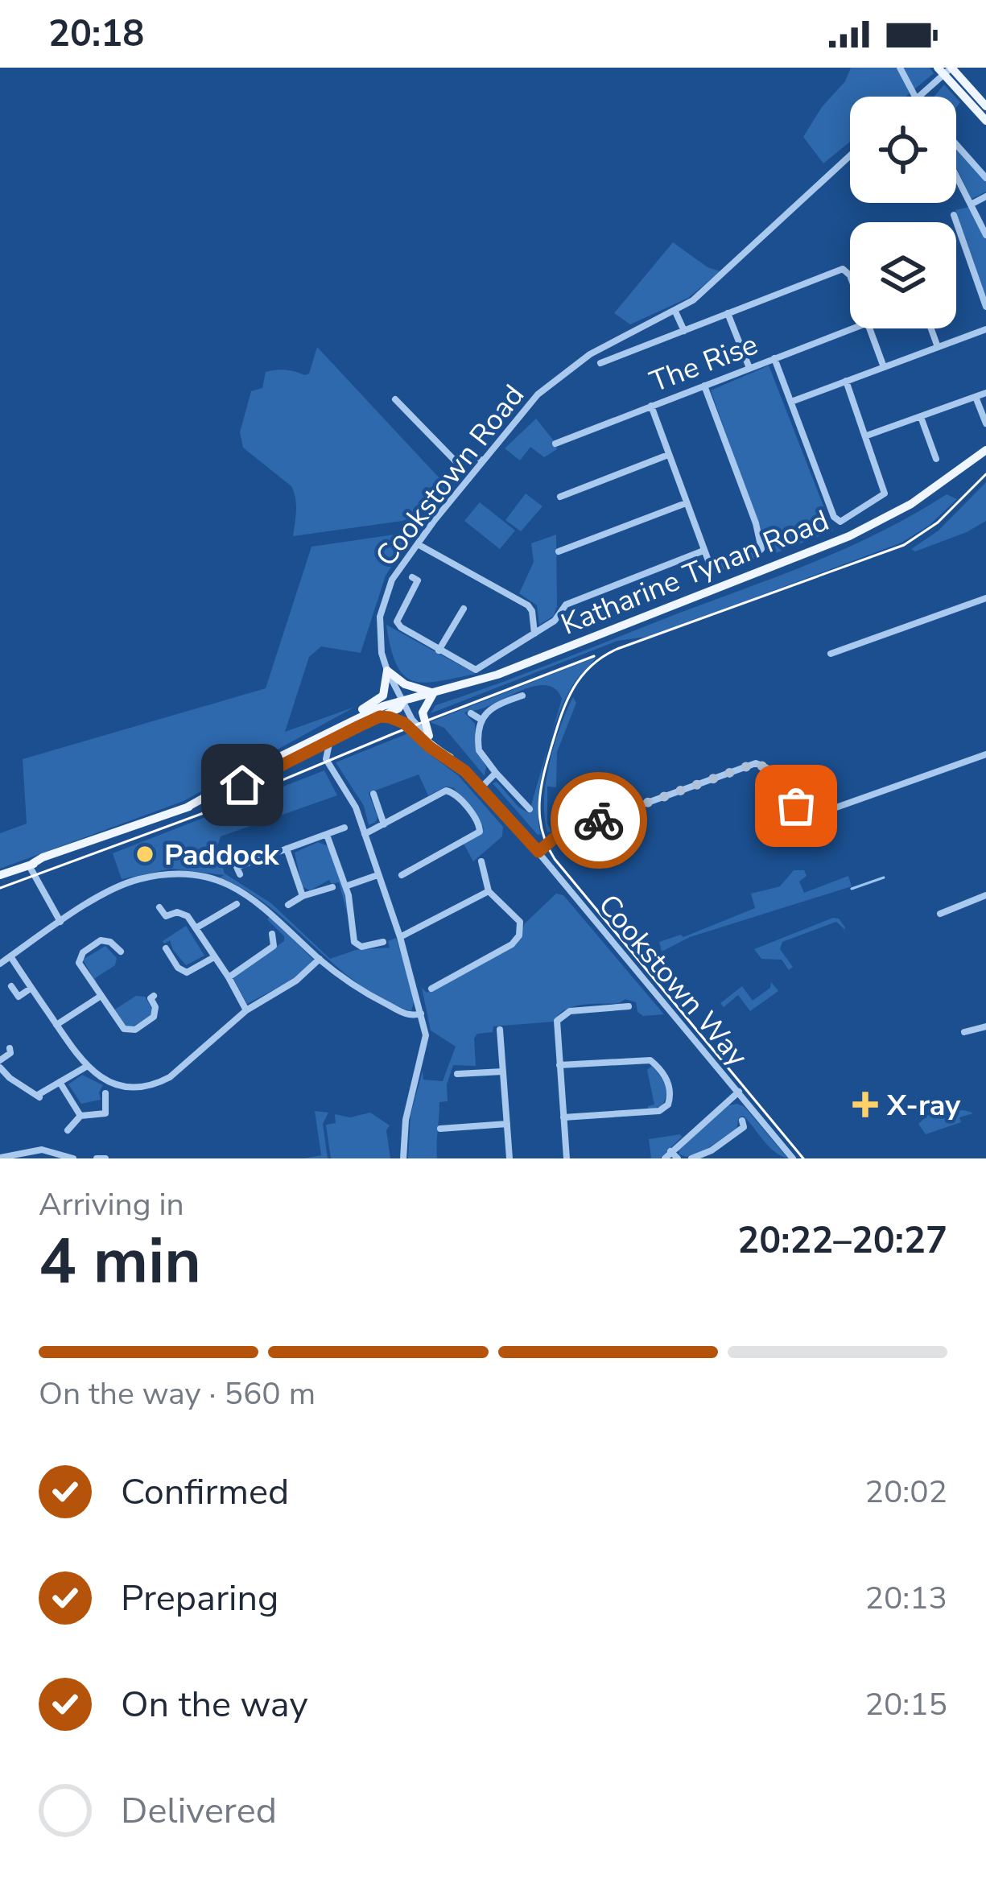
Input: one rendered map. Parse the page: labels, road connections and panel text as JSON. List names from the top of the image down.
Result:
{
  "streets": {
    "main road": ["Katharine Tynan Road"],
    "street": ["The Rise", "Cookstown Road", "Cookstown Way"]
  },
  "crossings": [
    ["Cookstown Road", "Katharine Tynan Road"],
    ["Cookstown Road", "Cookstown Way"],
    ["Katharine Tynan Road", "Cookstown Way"]
  ],
  "places": {
    "other": ["Paddock"],
    "health": ["X-ray"]
  },
  "page": {
    "status": "20:18",
    "heading": ["4 min", "Arriving in", "20:22–20:27"],
    "bar": "On the way · 560 m",
    "list": [
      ["Confirmed", "20:02"],
      ["Preparing", "20:13"],
      ["On the way", "20:15"],
      "Delivered"
    ]
  }
}
